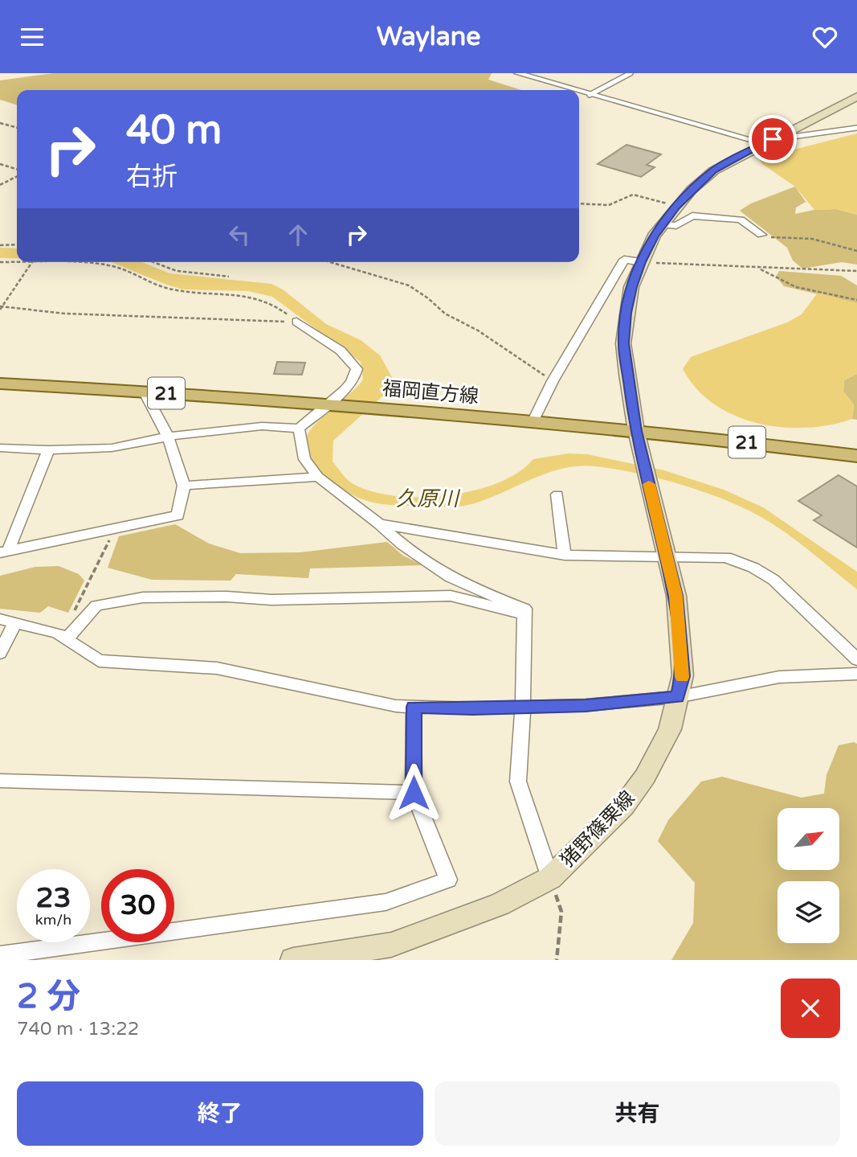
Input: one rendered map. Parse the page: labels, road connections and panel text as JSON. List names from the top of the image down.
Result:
{
  "streets": {
    "main road": ["福岡直方線", "21", "猪野篠栗線"]
  },
  "crossings": [
    ["福岡直方線", "猪野篠栗線"]
  ],
  "water": ["久原川"],
  "north": "top right",
  "page": {
    "header": "Waylane",
    "turn": ["40 m", "右折"],
    "speed": "23 km/h",
    "limit": "30",
    "heading": ["2 分", "740 m · 13:22"],
    "buttons": ["終了", "共有"]
  }
}
